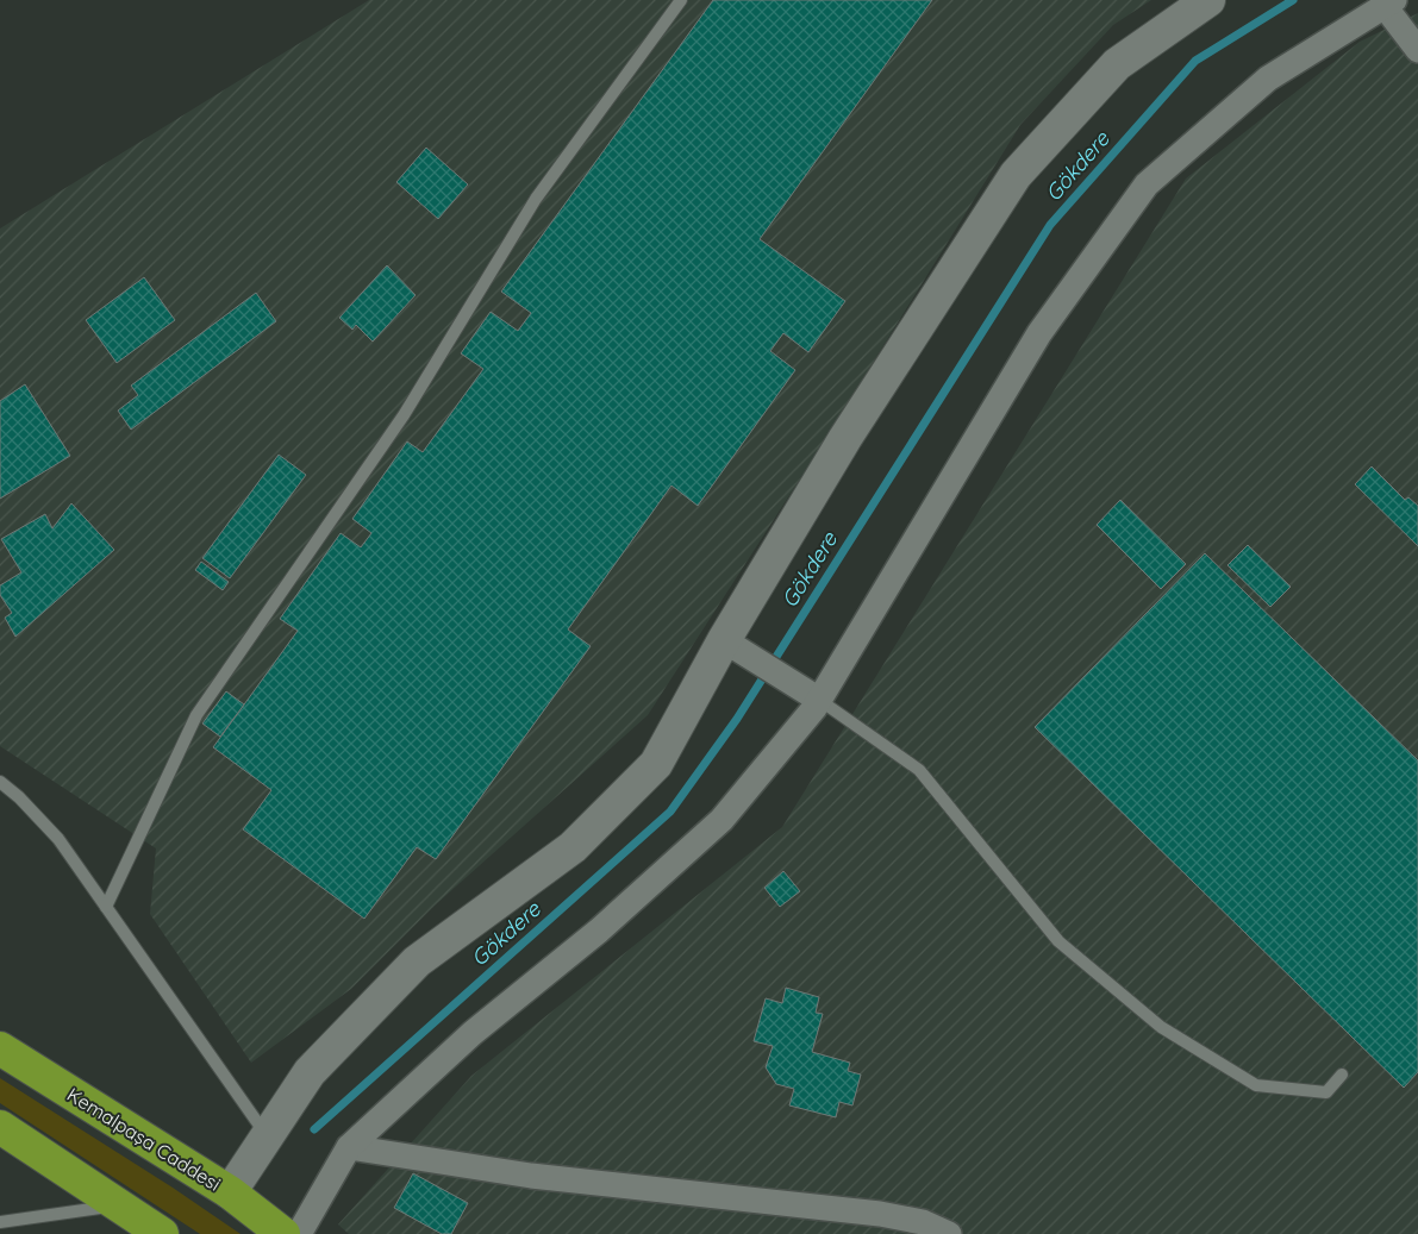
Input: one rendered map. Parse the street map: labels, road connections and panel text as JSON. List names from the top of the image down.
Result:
{
  "streets": {
    "main road": ["Kemalpaşa Caddesi"]
  },
  "water": ["Gökdere"]
}
